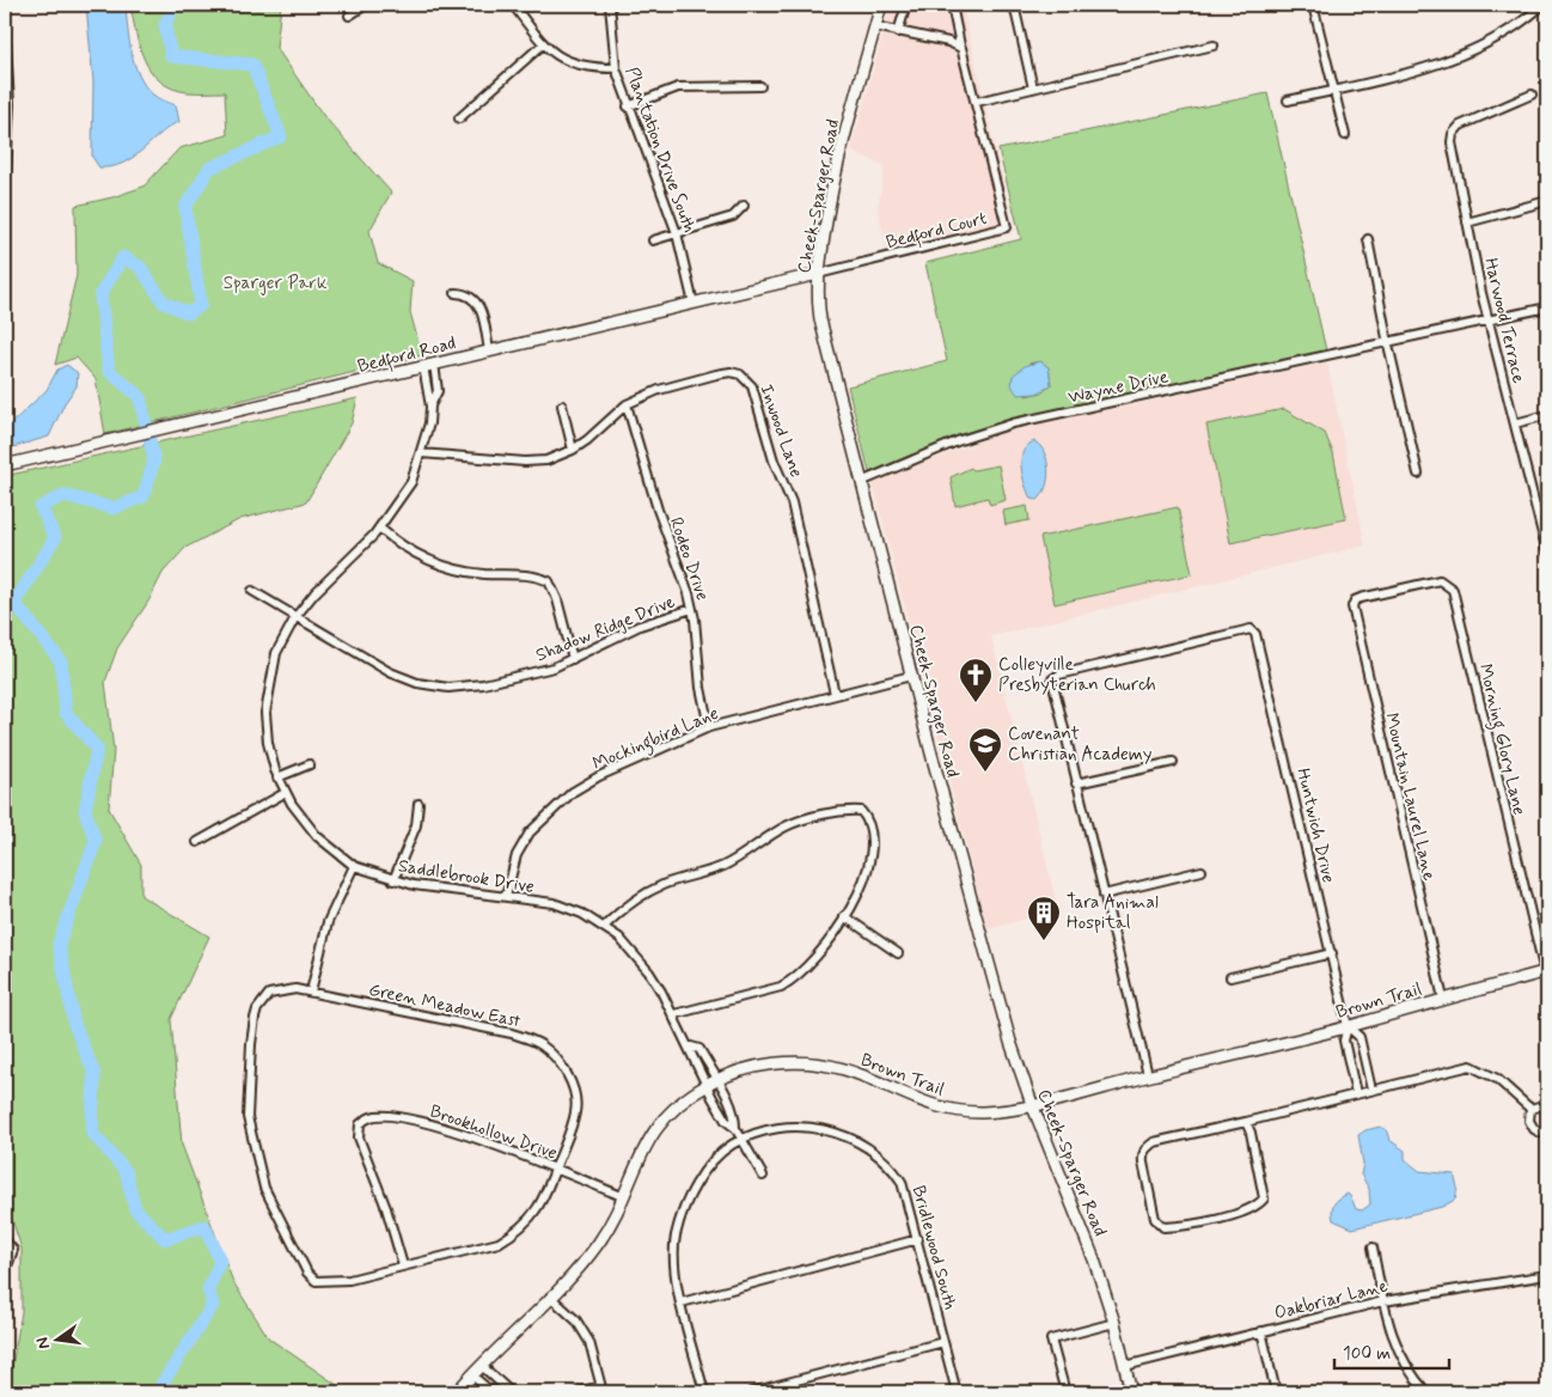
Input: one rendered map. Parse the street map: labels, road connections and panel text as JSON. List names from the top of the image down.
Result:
{
  "streets": {
    "street": [
      "Plantation Drive South",
      "Cheek-Sparger Road",
      "Bedford Court",
      "Harwood Terrace",
      "Bedford Road",
      "Wayne Drive",
      "Inwood Lane",
      "Rodeo Drive",
      "Shadow Ridge Drive",
      "Mockingbird Lane",
      "Morning Glory Lane",
      "Mountain Laurel Lane",
      "Huntwich Drive",
      "Saddlebrook Drive",
      "Brown Trail",
      "Green Meadow East",
      "Brookhollow Drive",
      "Bridlewood South",
      "Oakbriar Lane"
    ]
  },
  "crossings": [
    ["Plantation Drive South", "Bedford Road"],
    ["Cheek-Sparger Road", "Bedford Court"],
    ["Cheek-Sparger Road", "Bedford Road"],
    ["Cheek-Sparger Road", "Wayne Drive"],
    ["Cheek-Sparger Road", "Mockingbird Lane"],
    ["Cheek-Sparger Road", "Brown Trail"],
    ["Cheek-Sparger Road", "Oakbriar Lane"],
    ["Bedford Court", "Bedford Road"],
    ["Harwood Terrace", "Wayne Drive"],
    ["Bedford Road", "Saddlebrook Drive"],
    ["Inwood Lane", "Rodeo Drive"],
    ["Inwood Lane", "Mockingbird Lane"],
    ["Inwood Lane", "Saddlebrook Drive"],
    ["Rodeo Drive", "Shadow Ridge Drive"],
    ["Rodeo Drive", "Mockingbird Lane"],
    ["Shadow Ridge Drive", "Saddlebrook Drive"],
    ["Mockingbird Lane", "Saddlebrook Drive"],
    ["Morning Glory Lane", "Mountain Laurel Lane"],
    ["Morning Glory Lane", "Brown Trail"],
    ["Mountain Laurel Lane", "Brown Trail"],
    ["Huntwich Drive", "Brown Trail"],
    ["Saddlebrook Drive", "Brown Trail"],
    ["Brown Trail", "Brookhollow Drive"],
    ["Green Meadow East", "Brookhollow Drive"]
  ],
  "parks": ["Sparger Park"],
  "places": {
    "church": ["Colleyville Presbyterian Church"],
    "school or university": ["Covenant Christian Academy"],
    "building": ["Tara Animal Hospital"]
  },
  "scale_bar": "100 m",
  "north": "left"
}
